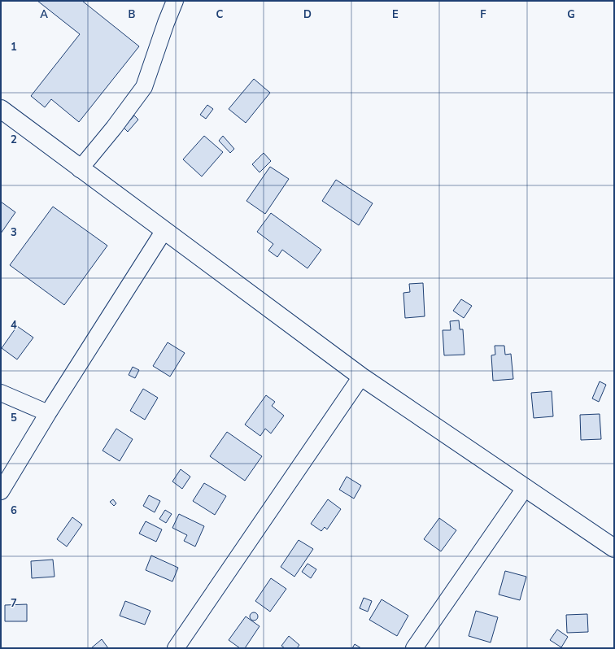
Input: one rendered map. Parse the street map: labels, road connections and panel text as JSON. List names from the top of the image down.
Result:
{
  "grid": {
    "columns": [
      "A",
      "B",
      "C",
      "D",
      "E",
      "F",
      "G"
    ],
    "rows": [
      "1",
      "2",
      "3",
      "4",
      "5",
      "6",
      "7"
    ]
  }
}
